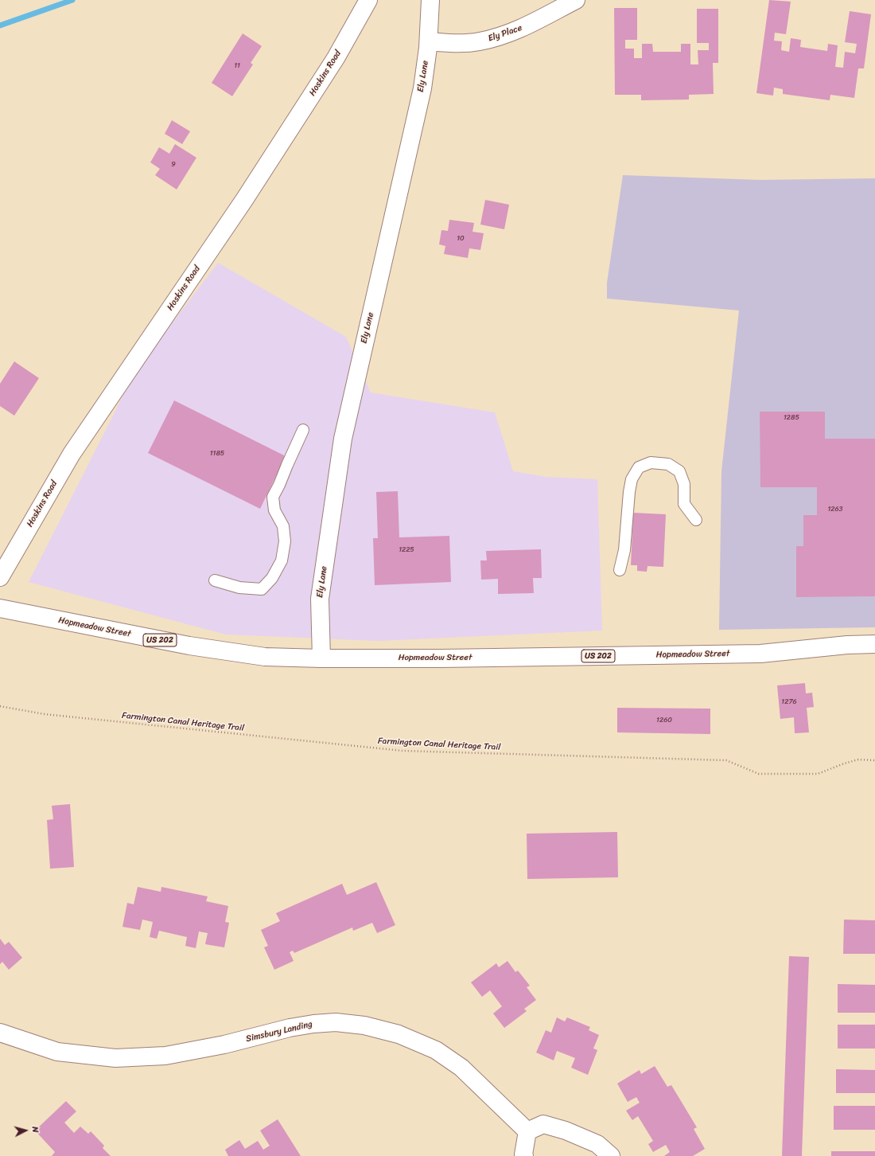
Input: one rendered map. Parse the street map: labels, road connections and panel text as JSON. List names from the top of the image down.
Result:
{
  "streets": {
    "main road": [
      "Ely Place",
      "Hoskins Road",
      "Ely Lane",
      "Hopmeadow Street",
      "US 202",
      "Simsbury Landing"
    ],
    "path": ["Farmington Canal Heritage Trail"]
  },
  "crossings": [
    ["Ely Place", "Ely Lane"],
    ["Ely Lane", "Hopmeadow Street"]
  ],
  "house_numbers": [
    "11",
    "9",
    "10",
    "1285",
    "1185",
    "1263",
    "1225",
    "1276",
    "1260"
  ],
  "north": "right"
}
